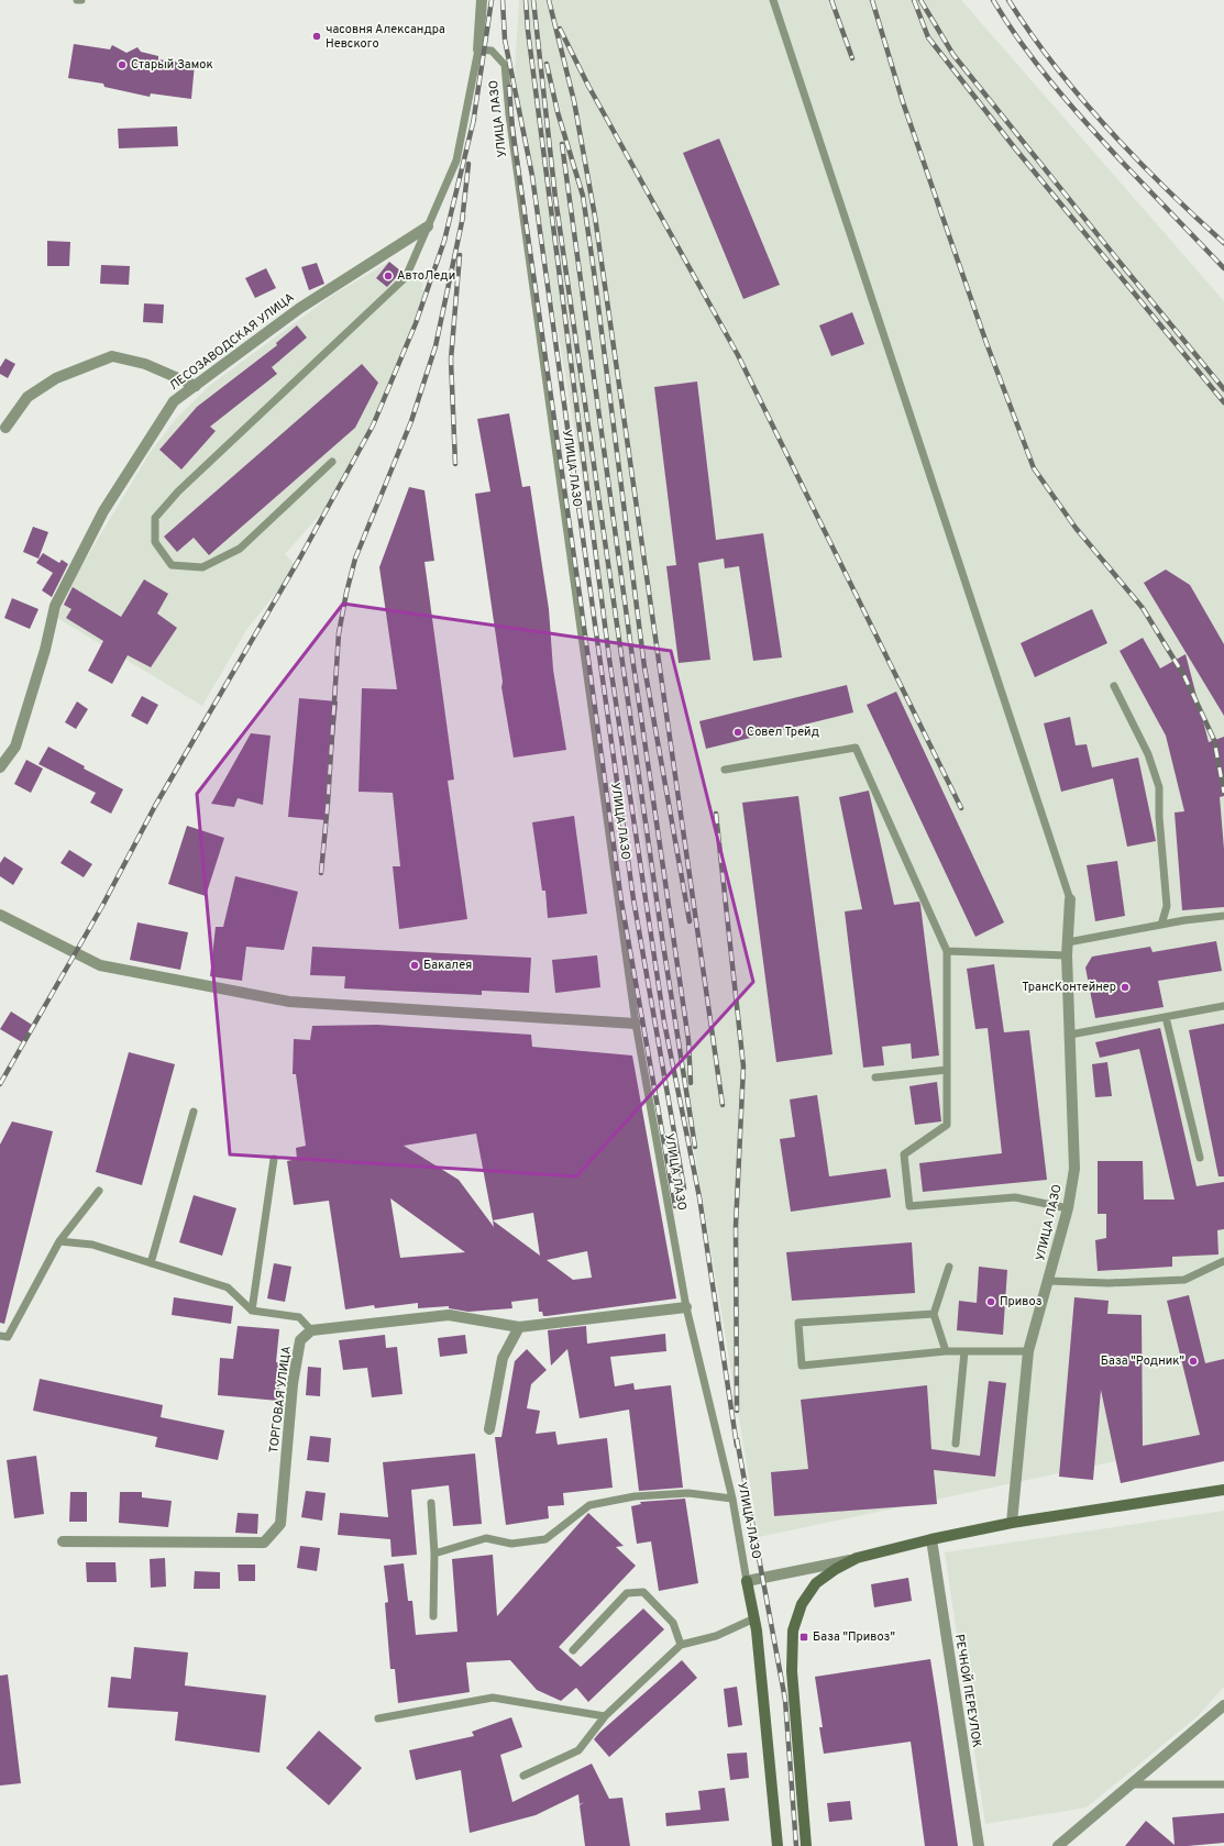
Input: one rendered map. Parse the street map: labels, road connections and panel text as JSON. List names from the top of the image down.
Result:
{
  "streets": {
    "main road": ["УЛИЦА ЛАЗО"],
    "street": ["ЛЕСОЗАВОДСКАЯ УЛИЦА", "ТОРГОВАЯ УЛИЦА", "РЕЧНОЙ ПЕРЕУЛОК"]
  },
  "crossings": [
    ["УЛИЦА ЛАЗО", "ЛЕСОЗАВОДСКАЯ УЛИЦА"]
  ],
  "places": {
    "other": [
      "часовня Александра Невского",
      "Старый Замок",
      "АвтоЛеди",
      "Совел Трейд",
      "Бакалея",
      "ТрансКонтейнер",
      "Привоз",
      "База \"Родник\""
    ],
    "transit": ["База \"Привоз\""]
  }
}
